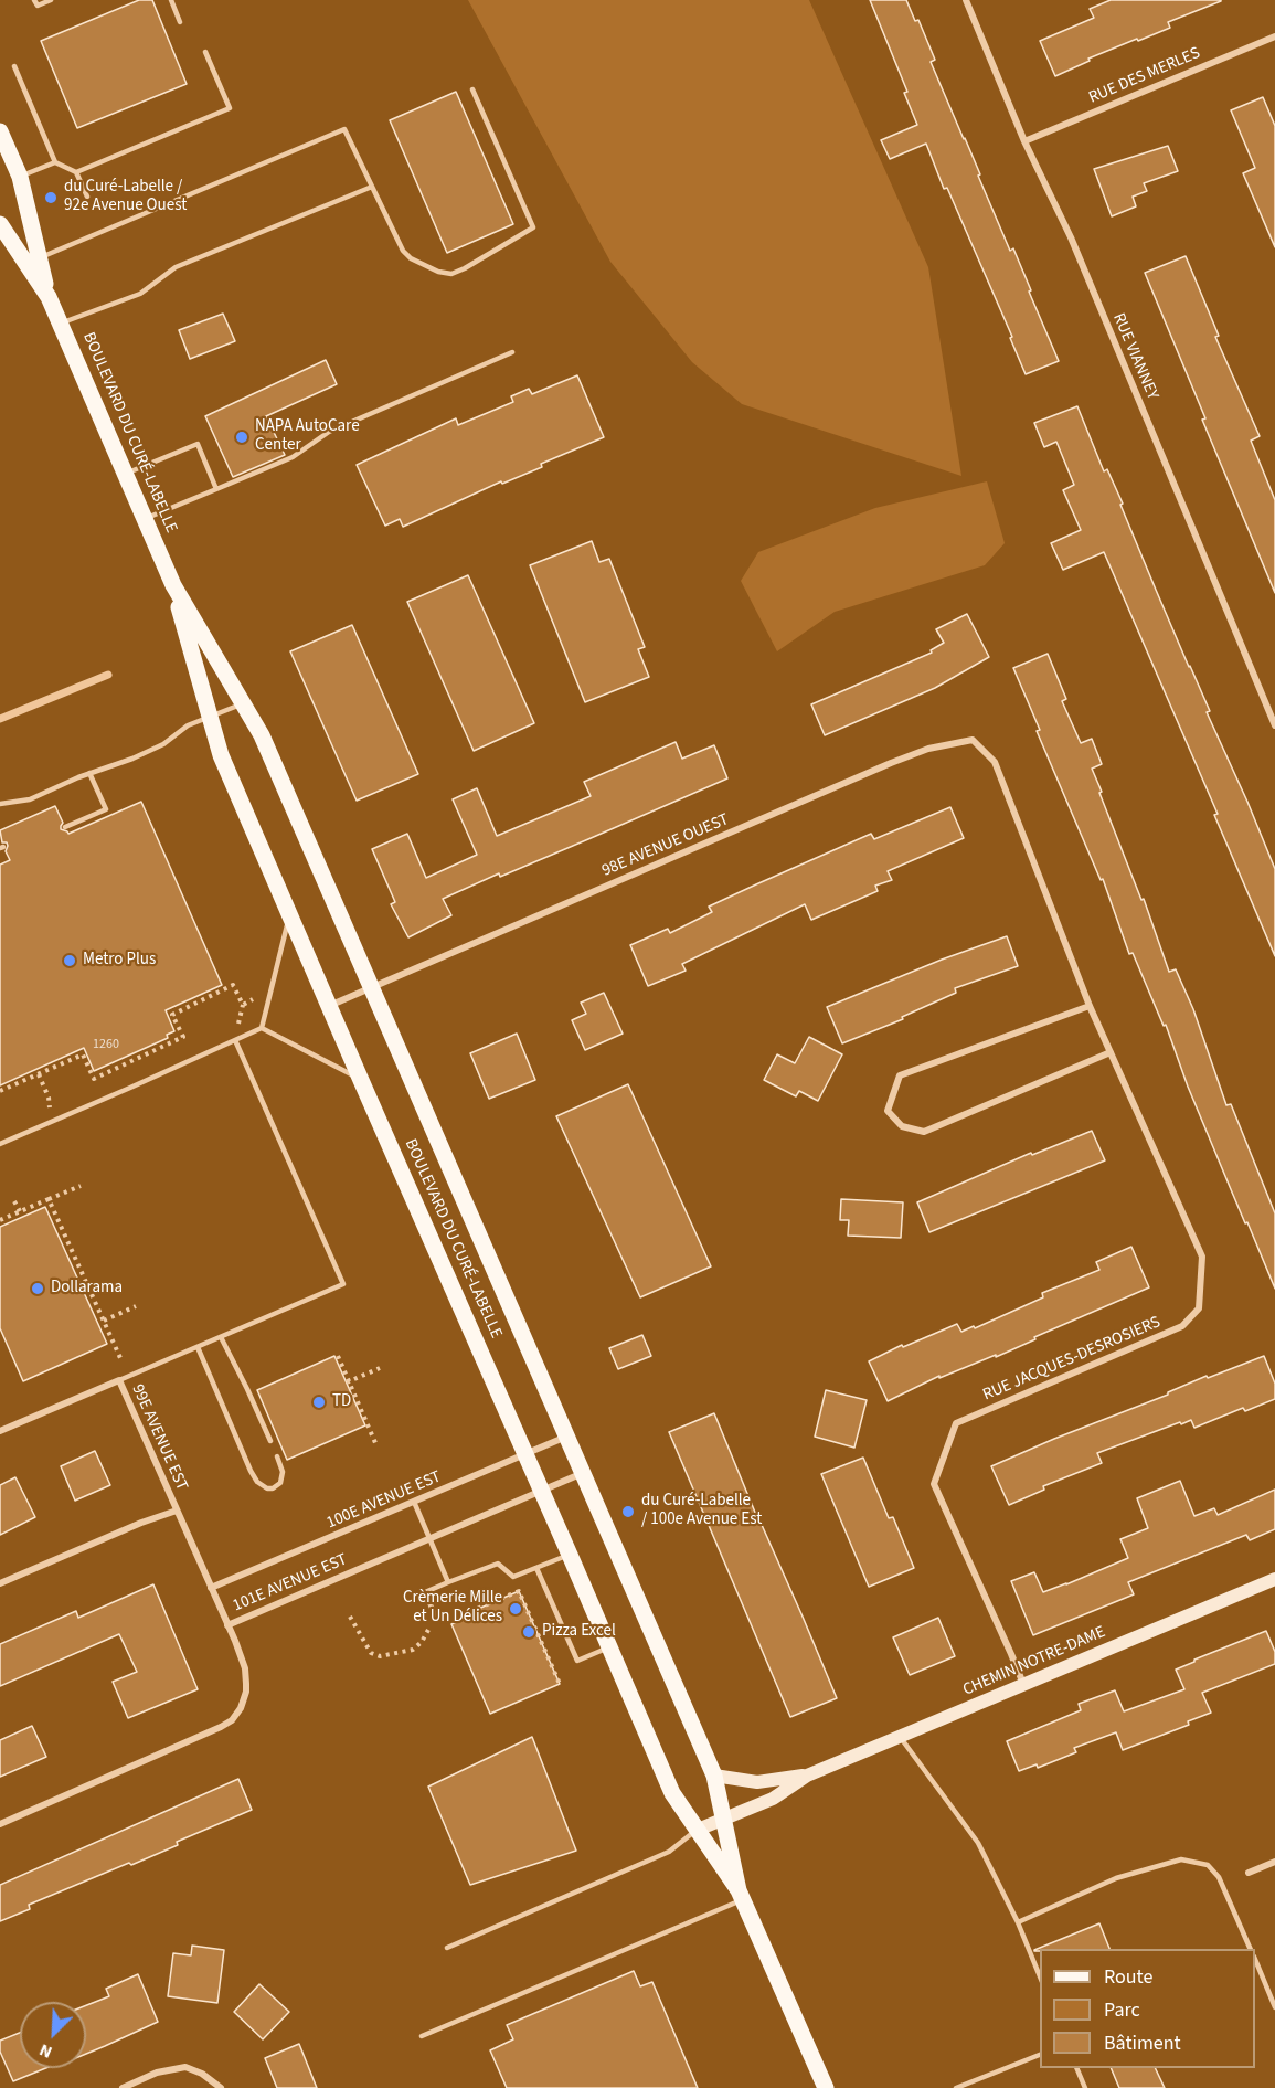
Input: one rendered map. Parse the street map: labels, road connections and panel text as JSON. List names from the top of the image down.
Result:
{
  "streets": {
    "main road": ["BOULEVARD DU CURÉ-LABELLE"],
    "street": [
      "RUE DES MERLES",
      "RUE VIANNEY",
      "98E AVENUE OUEST",
      "RUE JACQUES-DESROSIERS",
      "99E AVENUE EST",
      "100E AVENUE EST",
      "101E AVENUE EST",
      "CHEMIN NOTRE-DAME"
    ]
  },
  "crossings": [
    ["RUE DES MERLES", "RUE VIANNEY"],
    ["BOULEVARD DU CURÉ-LABELLE", "98E AVENUE OUEST"],
    ["BOULEVARD DU CURÉ-LABELLE", "100E AVENUE EST"],
    ["BOULEVARD DU CURÉ-LABELLE", "101E AVENUE EST"],
    ["BOULEVARD DU CURÉ-LABELLE", "CHEMIN NOTRE-DAME"],
    ["98E AVENUE OUEST", "RUE JACQUES-DESROSIERS"],
    ["RUE JACQUES-DESROSIERS", "CHEMIN NOTRE-DAME"],
    ["99E AVENUE EST", "100E AVENUE EST"],
    ["99E AVENUE EST", "101E AVENUE EST"]
  ],
  "places": [
    "du Curé-Labelle / 92e Avenue Ouest",
    "NAPA AutoCare Center",
    "Metro Plus",
    "Dollarama",
    "TD",
    "du Curé-Labelle / 100e Avenue Est",
    "Crèmerie Mille et Un Délices",
    "Pizza Excel"
  ],
  "house_numbers": ["1260"],
  "legend": ["Route", "Parc", "Bâtiment"],
  "north": "bottom left"
}
